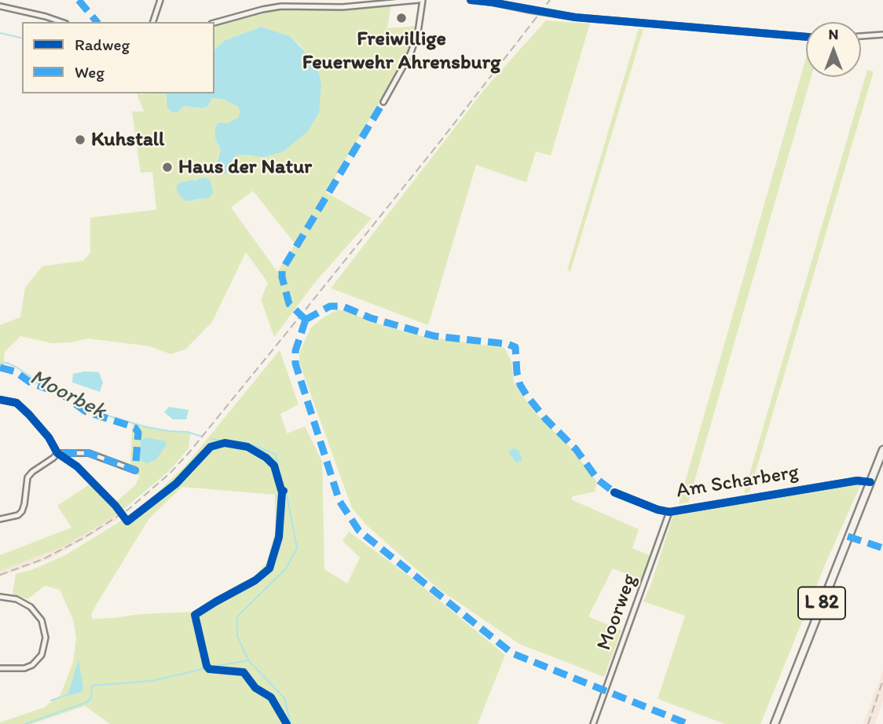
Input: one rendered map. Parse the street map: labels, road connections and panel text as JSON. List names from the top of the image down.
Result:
{
  "streets": {
    "main road": ["L 82"],
    "street": ["Am Scharberg", "Moorweg"]
  },
  "crossings": [
    ["Am Scharberg", "L 82"],
    ["Am Scharberg", "Moorweg"]
  ],
  "water": ["Moorbek"],
  "places": ["Freiwillige Feuerwehr Ahrensburg", "Kuhstall", "Haus der Natur"],
  "legend": ["Radweg", "Weg"],
  "north": "top"
}
